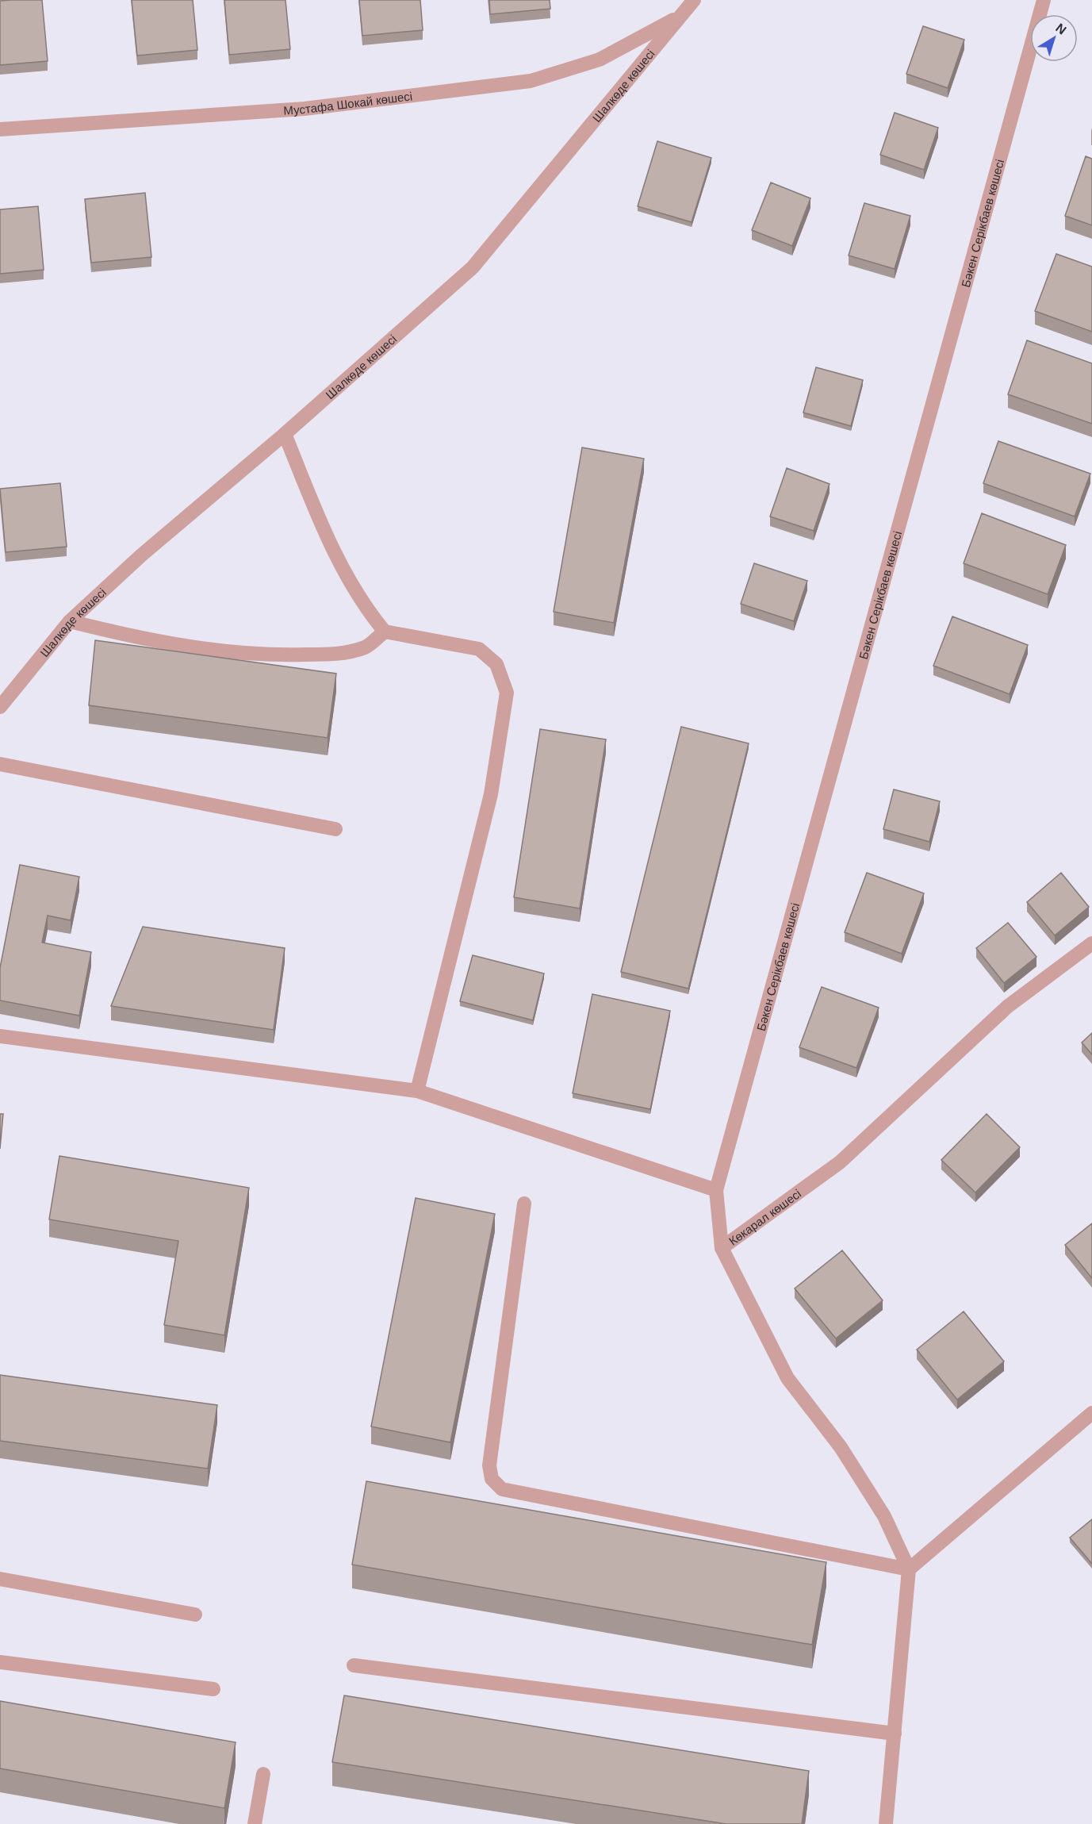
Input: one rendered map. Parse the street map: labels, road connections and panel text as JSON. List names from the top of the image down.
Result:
{
  "streets": {
    "street": [
      "Шалкөде көшесі",
      "Мустафа Шокай көшесі",
      "Бәкен Серікбаев көшесі",
      "Көкарал көшесі"
    ]
  },
  "crossings": [
    ["Шалкөде көшесі", "Мустафа Шокай көшесі"],
    ["Бәкен Серікбаев көшесі", "Көкарал көшесі"]
  ],
  "north": "top right"
}
